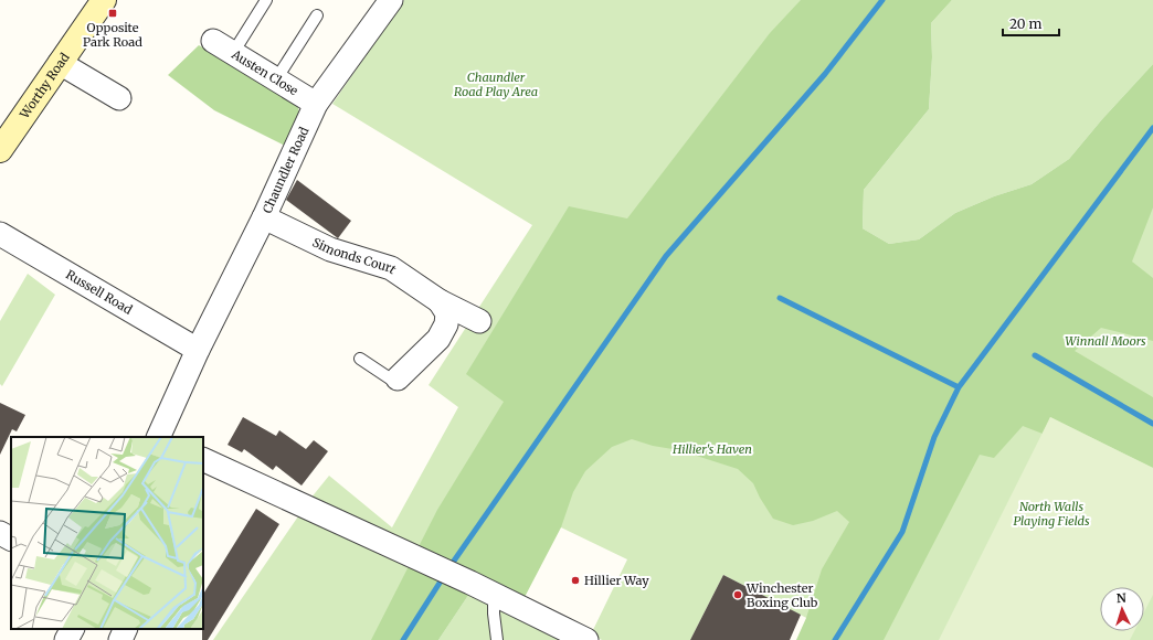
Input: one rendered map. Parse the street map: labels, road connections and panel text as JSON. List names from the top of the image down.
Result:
{
  "streets": {
    "main road": ["Worthy Road"],
    "street": [
      "Austen Close",
      "Chaundler Road",
      "Simonds Court",
      "Russell Road"
    ]
  },
  "crossings": [
    ["Austen Close", "Chaundler Road"],
    ["Chaundler Road", "Simonds Court"],
    ["Chaundler Road", "Russell Road"]
  ],
  "parks": [
    "Chaundler Road Play Area",
    "Winnall Moors",
    "Hillier's Haven",
    "North Walls Playing Fields"
  ],
  "places": {
    "transit": ["Opposite Park Road"],
    "other": ["Hillier Way", "Winchester Boxing Club"]
  },
  "scale_bar": "20 m",
  "north": "top"
}
